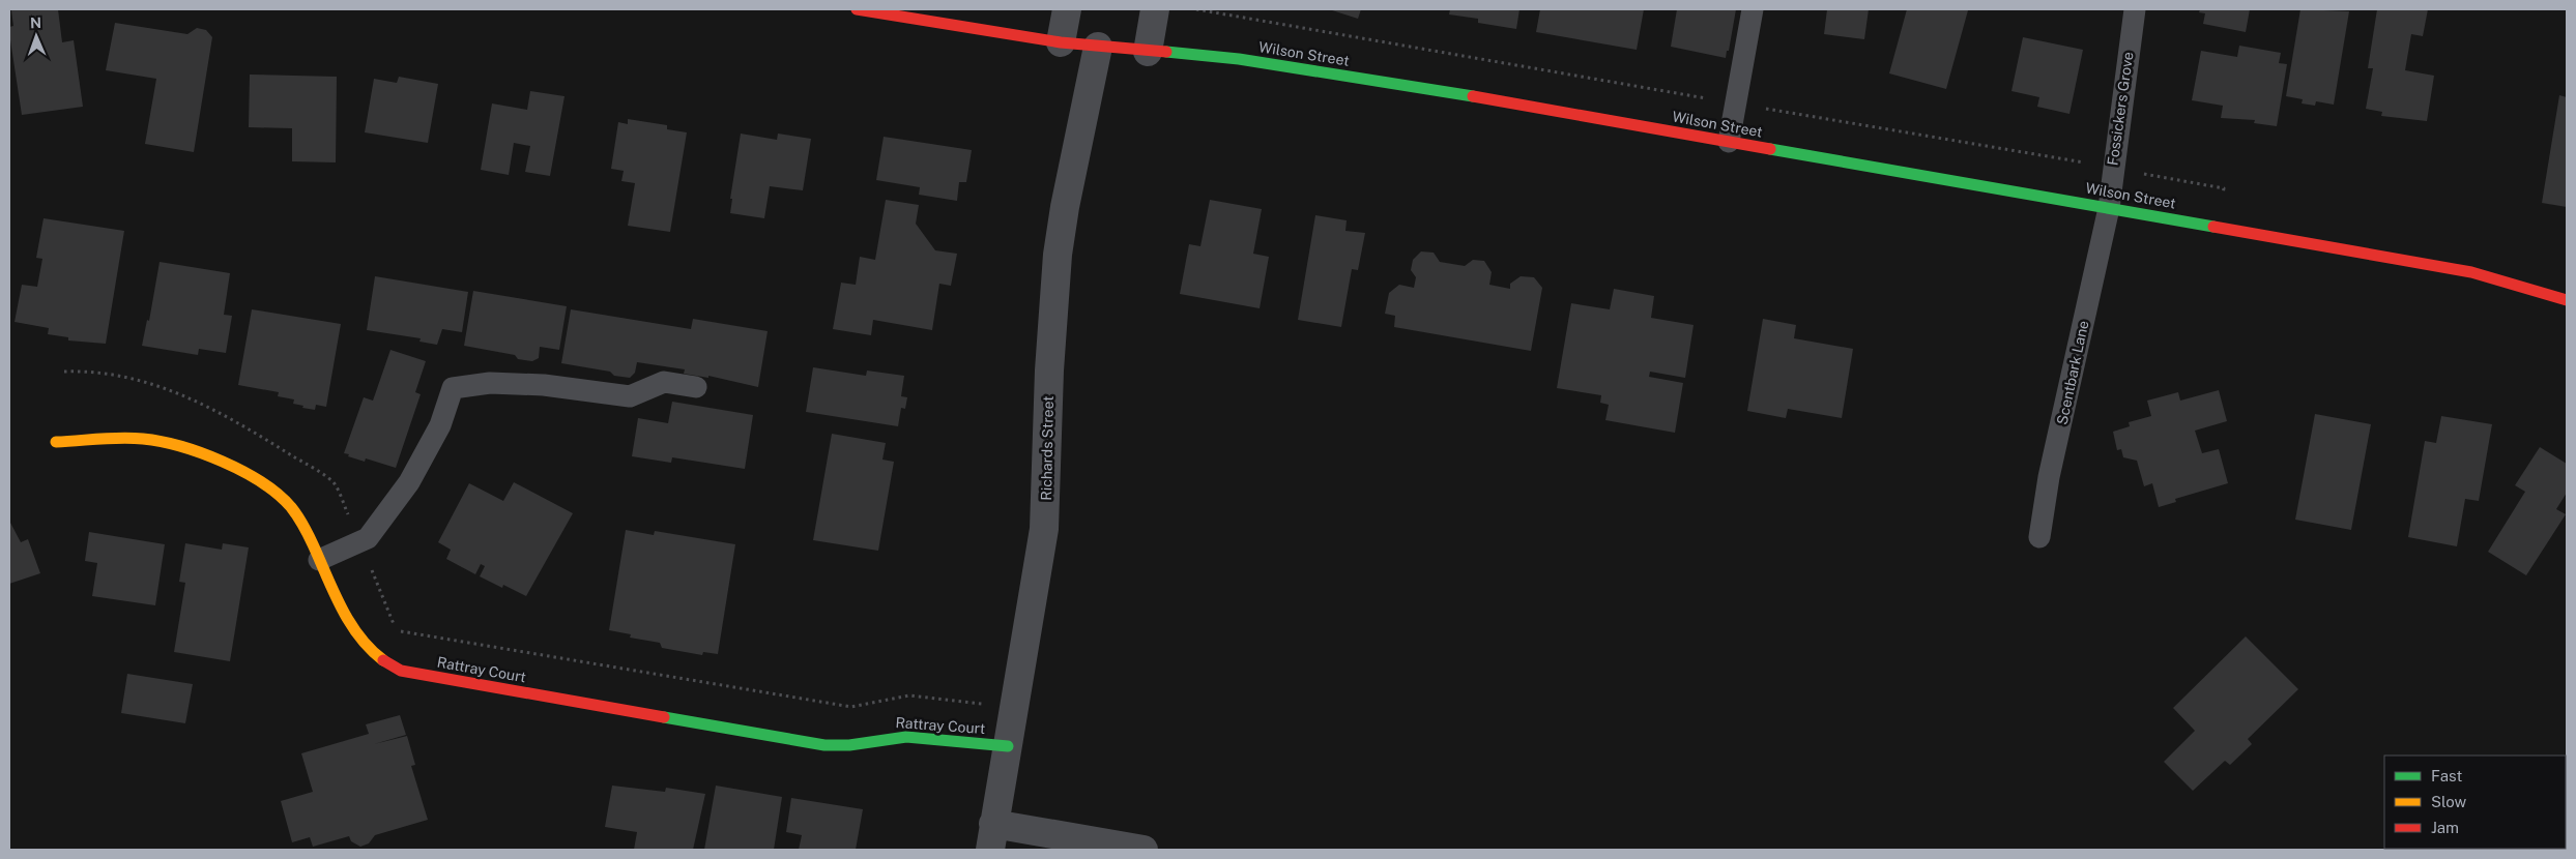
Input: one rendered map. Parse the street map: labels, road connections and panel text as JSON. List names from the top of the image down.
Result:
{
  "streets": {
    "street": ["Wilson Street", "Richards Street", "Rattray Court"],
    "lane": ["Fossickers Grove", "Scentbark Lane"]
  },
  "crossings": [
    ["Wilson Street", "Fossickers Grove"],
    ["Wilson Street", "Scentbark Lane"],
    ["Wilson Street", "Richards Street"],
    ["Fossickers Grove", "Scentbark Lane"],
    ["Richards Street", "Rattray Court"]
  ],
  "legend": ["Fast", "Slow", "Jam"],
  "north": "top"
}
